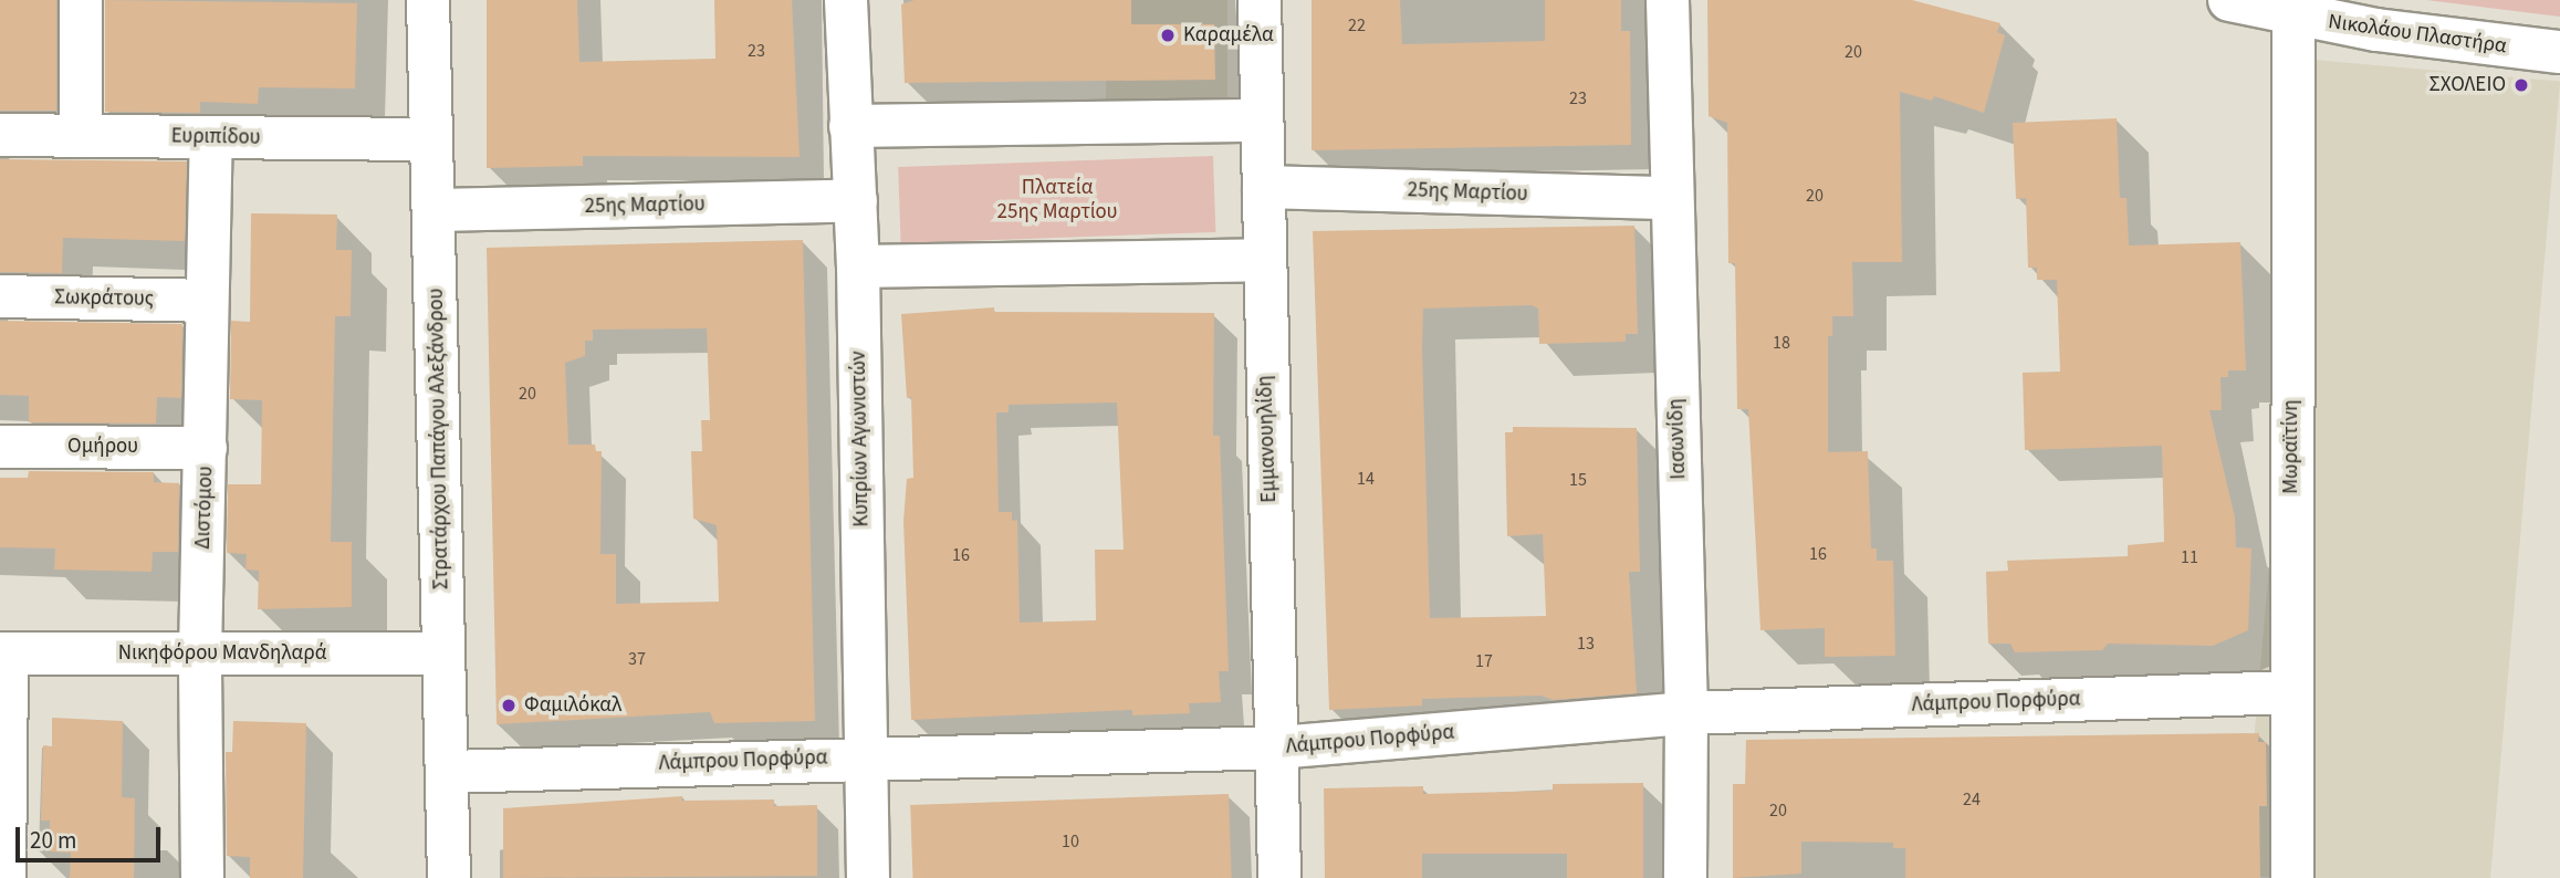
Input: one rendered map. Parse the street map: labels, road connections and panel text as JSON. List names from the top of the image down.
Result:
{
  "streets": {
    "street": [
      "Νικολάου Πλαστήρα",
      "Ευριπίδου",
      "25ης Μαρτίου",
      "Σωκράτους",
      "Στρατάρχου Παπάγου Αλεξάνδρου",
      "Κυπρίων Αγωνιστών",
      "Εμμανουηλίδη",
      "Ιασωνίδη",
      "Ομήρου",
      "Μωραϊτίνη",
      "Διστόμου",
      "Νικηφόρου Μανδηλαρά",
      "Λάμπρου Πορφύρα"
    ]
  },
  "crossings": [
    ["Νικολάου Πλαστήρα", "Μωραϊτίνη"],
    ["Ευριπίδου", "Στρατάρχου Παπάγου Αλεξάνδρου"],
    ["Ευριπίδου", "Διστόμου"],
    ["25ης Μαρτίου", "Στρατάρχου Παπάγου Αλεξάνδρου"],
    ["25ης Μαρτίου", "Κυπρίων Αγωνιστών"],
    ["25ης Μαρτίου", "Εμμανουηλίδη"],
    ["25ης Μαρτίου", "Ιασωνίδη"],
    ["Σωκράτους", "Διστόμου"],
    ["Στρατάρχου Παπάγου Αλεξάνδρου", "Νικηφόρου Μανδηλαρά"],
    ["Στρατάρχου Παπάγου Αλεξάνδρου", "Λάμπρου Πορφύρα"],
    ["Κυπρίων Αγωνιστών", "Λάμπρου Πορφύρα"],
    ["Εμμανουηλίδη", "Λάμπρου Πορφύρα"],
    ["Ιασωνίδη", "Λάμπρου Πορφύρα"],
    ["Ομήρου", "Διστόμου"],
    ["Μωραϊτίνη", "Λάμπρου Πορφύρα"],
    ["Διστόμου", "Νικηφόρου Μανδηλαρά"]
  ],
  "parks": ["Πλατεία 25ης Μαρτίου"],
  "places": ["Καραμέλα", "ΣΧΟΛΕΙΟ", "Φαμιλόκαλ"],
  "house_numbers": [
    "22",
    "23",
    "20",
    "23",
    "20",
    "18",
    "20",
    "14",
    "15",
    "16",
    "16",
    "11",
    "13",
    "37",
    "17",
    "24",
    "20",
    "10"
  ],
  "scale_bar": "20 m"
}
